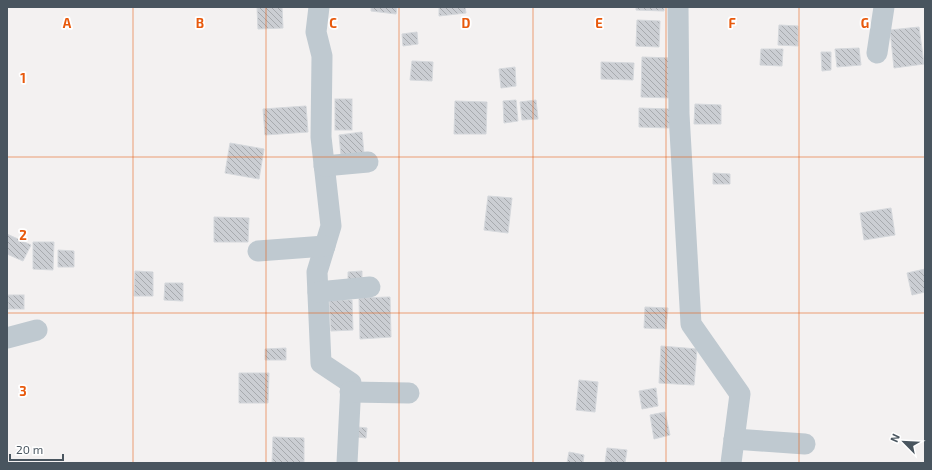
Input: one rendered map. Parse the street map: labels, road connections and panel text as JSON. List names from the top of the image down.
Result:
{
  "scale_bar": "20 m",
  "north": "top left",
  "grid": {
    "columns": [
      "A",
      "B",
      "C",
      "D",
      "E",
      "F",
      "G"
    ],
    "rows": ["1", "2", "3"]
  }
}
